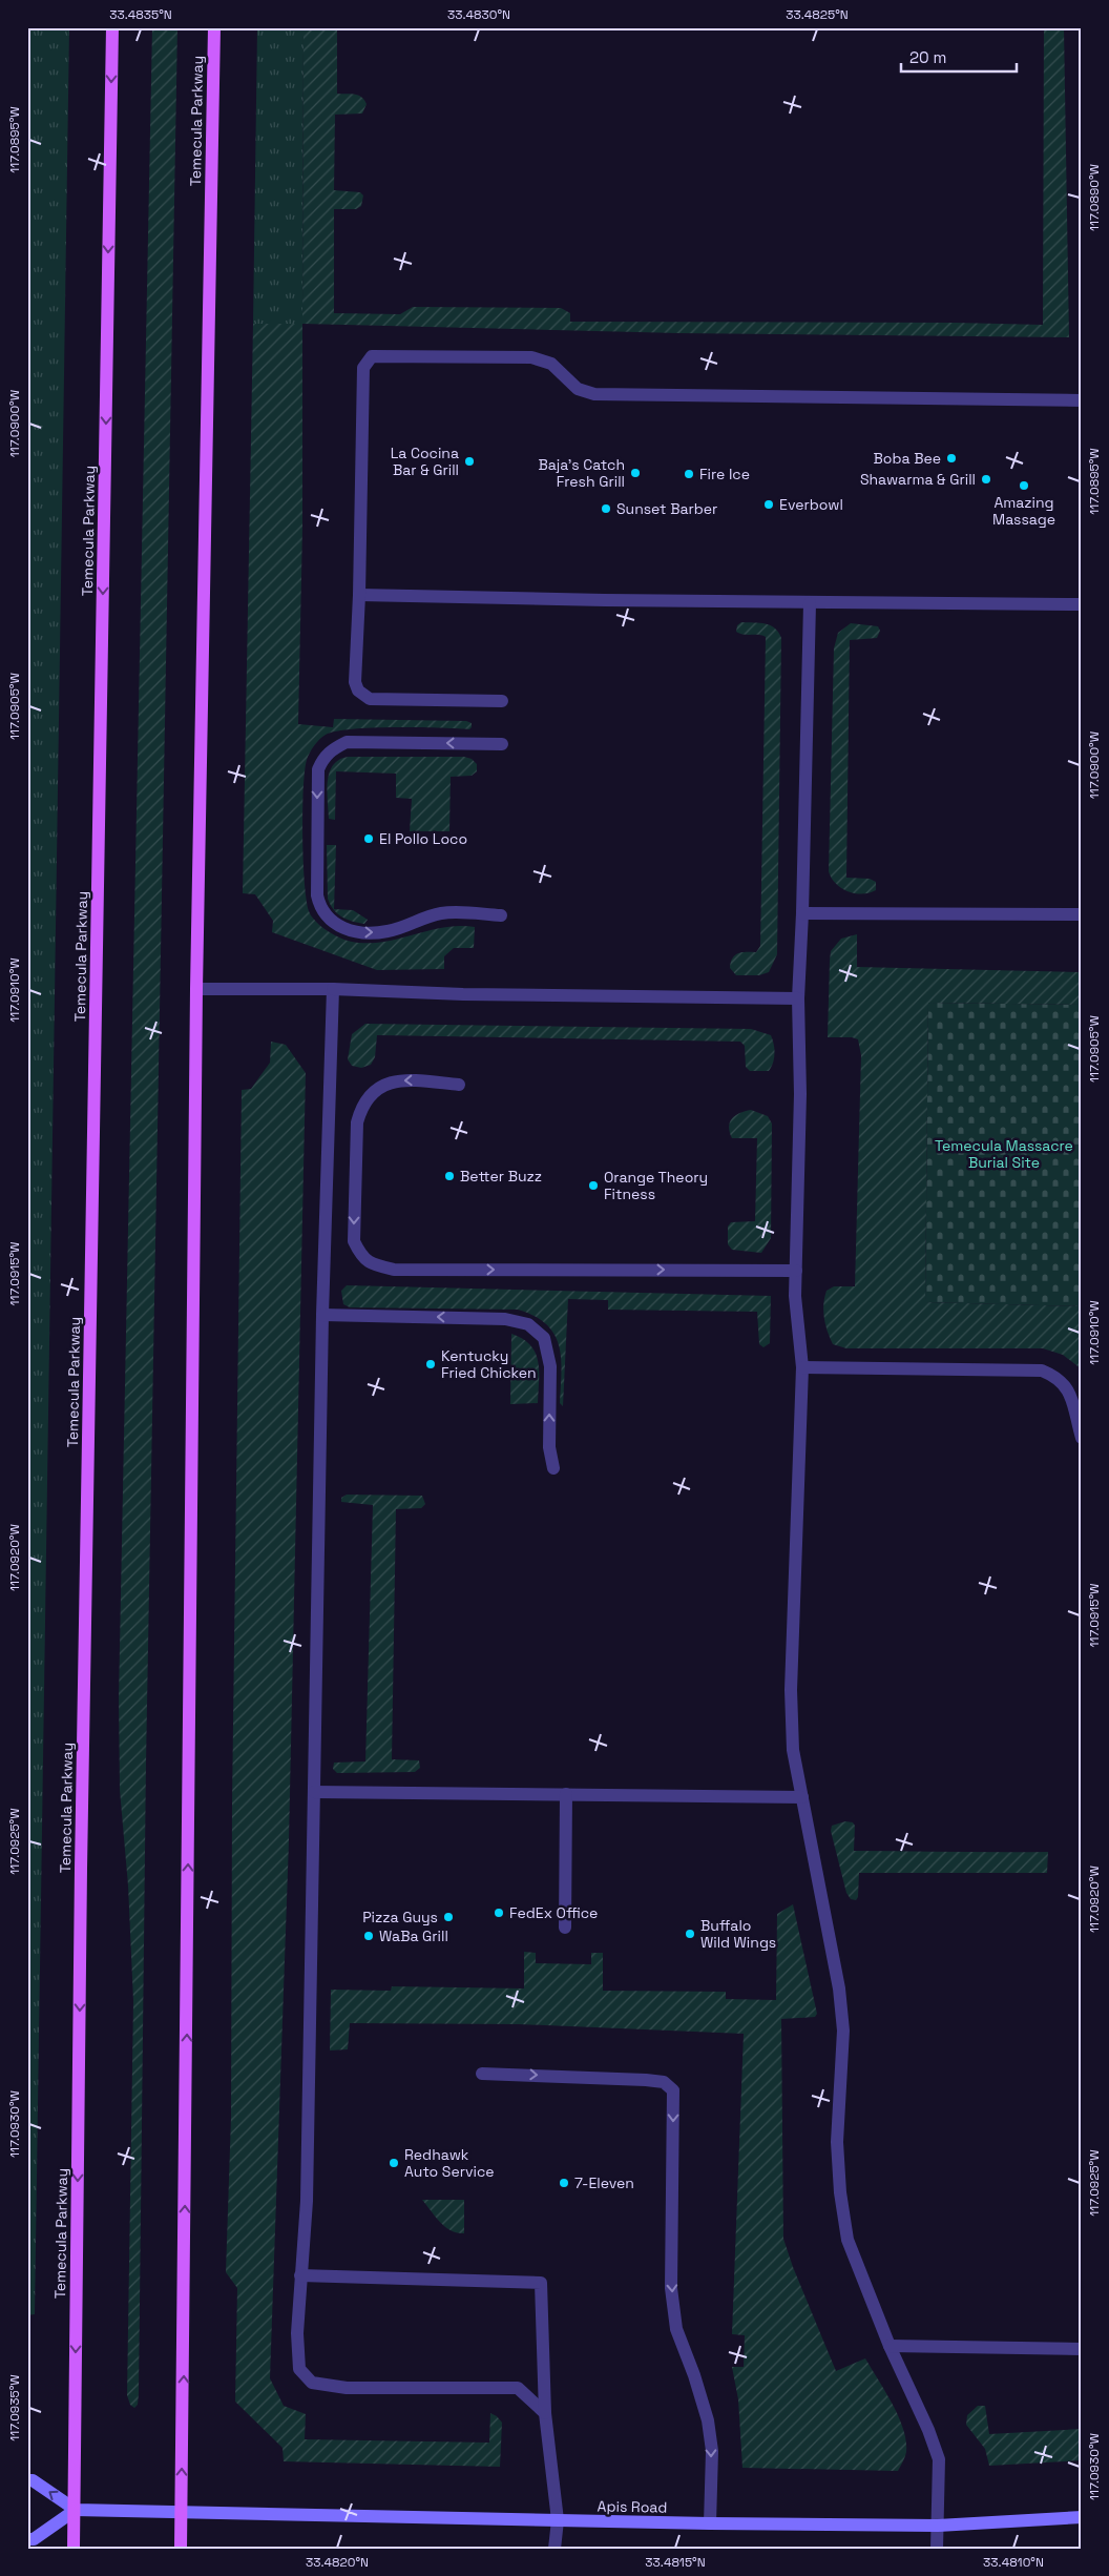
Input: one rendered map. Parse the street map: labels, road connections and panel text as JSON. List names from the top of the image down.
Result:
{
  "streets": {
    "main road": ["Temecula Parkway", "Apis Road"]
  },
  "crossings": [
    ["Temecula Parkway", "Apis Road"]
  ],
  "parks": ["Temecula Massacre Burial Site"],
  "places": [
    "Boba Bee",
    "La Cocina Bar & Grill",
    "Baja’s Catch Fresh Grill",
    "Fire Ice",
    "Shawarma & Grill",
    "Amazing Massage",
    "Everbowl",
    "Sunset Barber",
    "El Pollo Loco",
    "Better Buzz",
    "Orange Theory Fitness",
    "Kentucky Fried Chicken",
    "FedEx Office",
    "Pizza Guys",
    "Buffalo Wild Wings",
    "WaBa Grill",
    "Redhawk Auto Service",
    "7-Eleven"
  ],
  "scale_bar": "20 m",
  "coordinates": [
    "33.4835°N",
    "33.4830°N",
    "33.4825°N",
    "117.0895°W",
    "117.0890°W",
    "117.0900°W",
    "117.0905°W",
    "117.0910°W",
    "117.0915°W",
    "117.0920°W",
    "117.0925°W",
    "117.0930°W",
    "117.0935°W",
    "33.4820°N",
    "33.4815°N",
    "33.4810°N"
  ]
}
